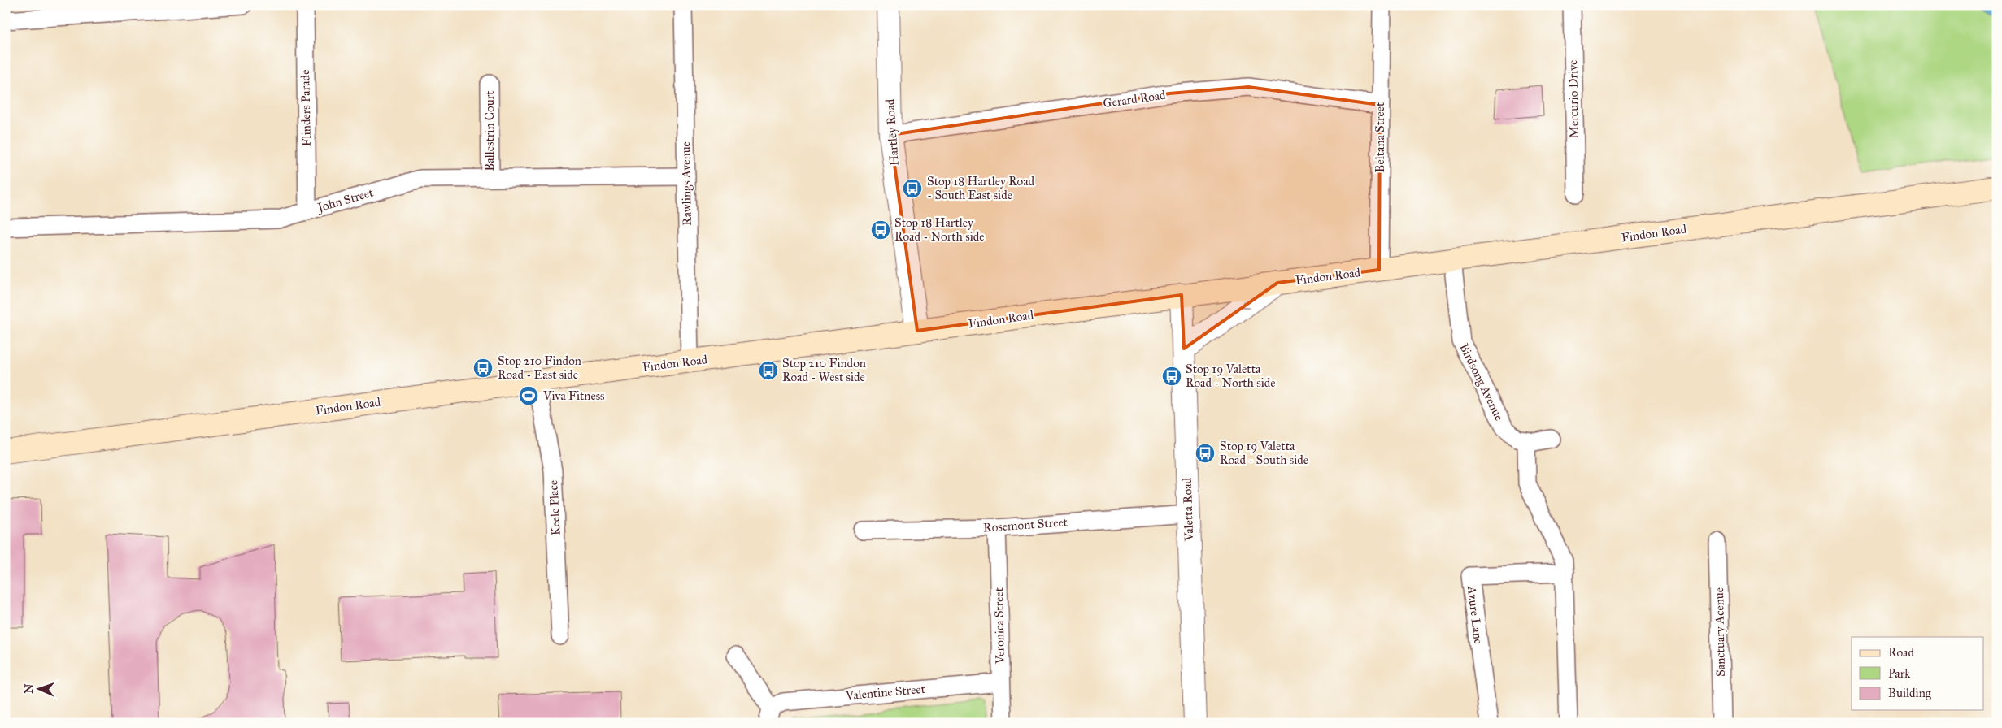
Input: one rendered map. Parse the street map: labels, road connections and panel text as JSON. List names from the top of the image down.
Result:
{
  "streets": {
    "main road": ["Findon Road"],
    "street": [
      "Gerard Road",
      "Mercurio Drive",
      "Flinders Parade",
      "Ballestrin Court",
      "Hartley Road",
      "Beltana Street",
      "Rawlings Avenue",
      "John Street",
      "Birdsong Avenue",
      "Keele Place",
      "Valetta Road",
      "Rosemont Street",
      "Azure Lane",
      "Veronica Street",
      "Sanctuary Acenue",
      "Valentine Street"
    ]
  },
  "crossings": [
    ["Gerard Road", "Hartley Road"],
    ["Gerard Road", "Beltana Street"],
    ["Flinders Parade", "John Street"],
    ["Ballestrin Court", "John Street"],
    ["Hartley Road", "Findon Road"],
    ["Beltana Street", "Findon Road"],
    ["Rawlings Avenue", "John Street"],
    ["Rawlings Avenue", "Findon Road"],
    ["Findon Road", "Birdsong Avenue"],
    ["Findon Road", "Keele Place"],
    ["Findon Road", "Valetta Road"],
    ["Valetta Road", "Rosemont Street"],
    ["Rosemont Street", "Veronica Street"],
    ["Veronica Street", "Valentine Street"]
  ],
  "places": {
    "bus stop": [
      "Stop 18 Hartley Road - South East side",
      "Stop 18 Hartley Road - North side",
      "Stop 210 Findon Road - East side",
      "Stop 210 Findon Road - West side",
      "Stop 19 Valetta Road - North side",
      "Stop 19 Valetta Road - South side"
    ],
    "sports": ["Viva Fitness"]
  },
  "legend": ["Road", "Park", "Building"],
  "north": "left"
}
